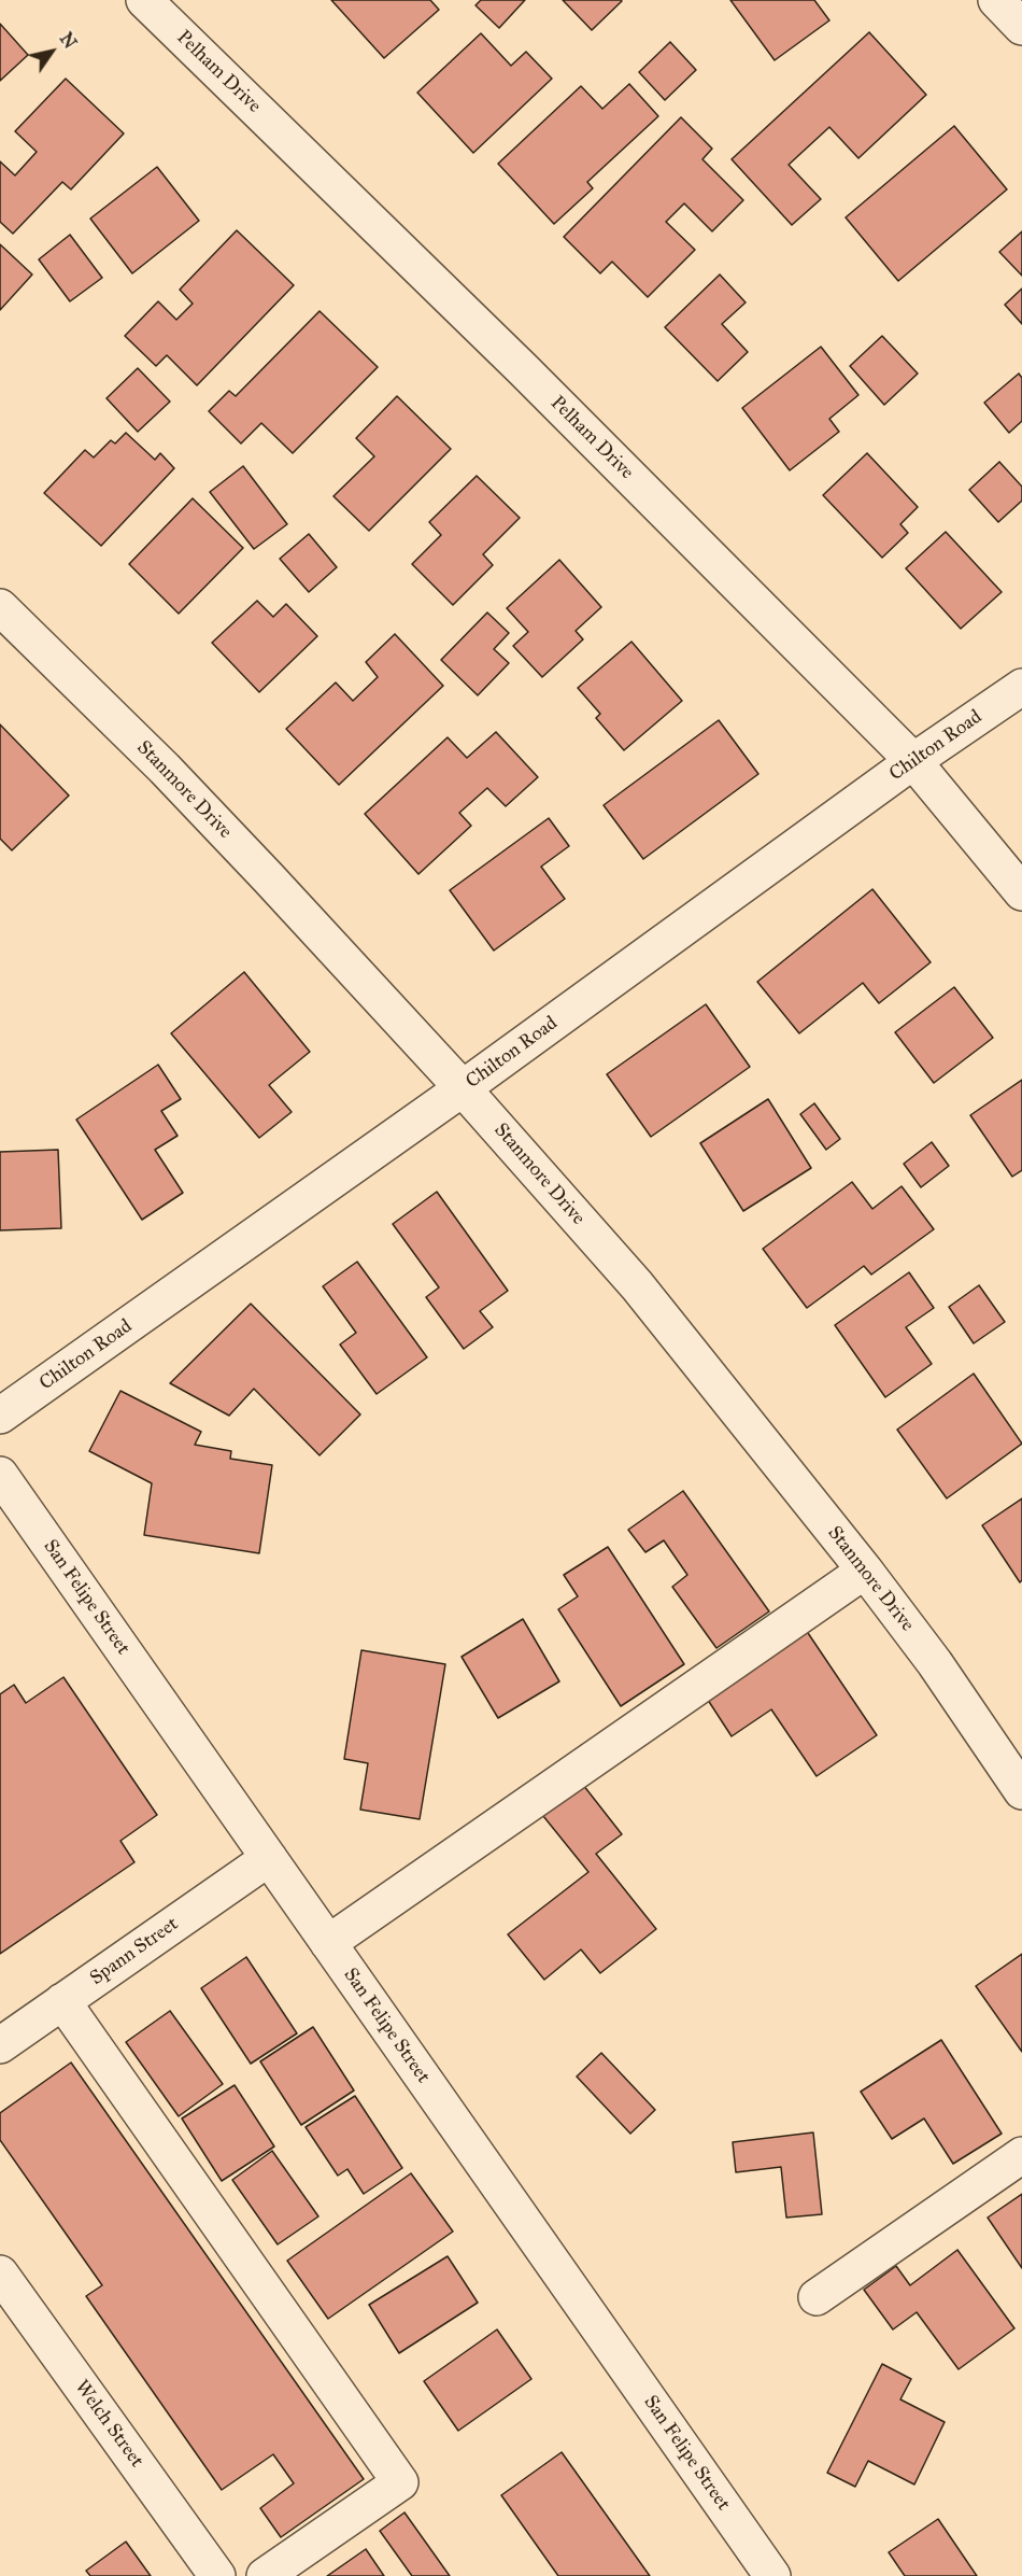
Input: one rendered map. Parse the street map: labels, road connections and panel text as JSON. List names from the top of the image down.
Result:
{
  "streets": {
    "street": [
      "Pelham Drive",
      "Chilton Road",
      "Stanmore Drive",
      "San Felipe Street",
      "Spann Street",
      "Welch Street"
    ]
  },
  "crossings": [
    ["Pelham Drive", "Chilton Road"],
    ["Chilton Road", "Stanmore Drive"],
    ["San Felipe Street", "Spann Street"]
  ],
  "north": "top right"
}
